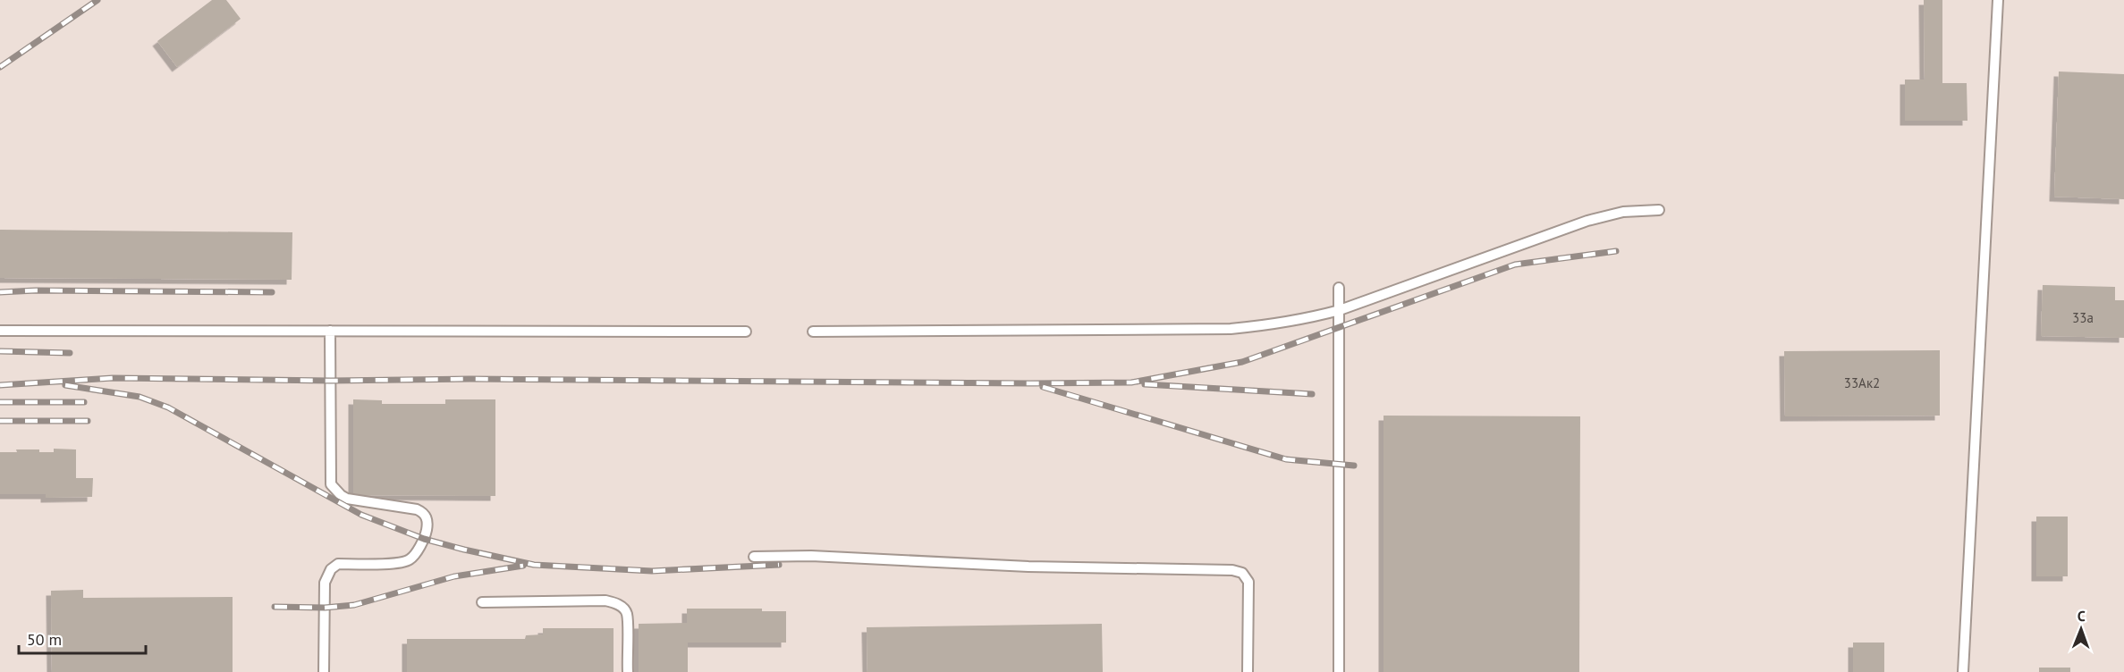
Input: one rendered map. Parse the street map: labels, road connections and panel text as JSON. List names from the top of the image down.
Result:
{
  "house_numbers": ["33а", "33Ак2"],
  "scale_bar": "50 m",
  "north": "top"
}
